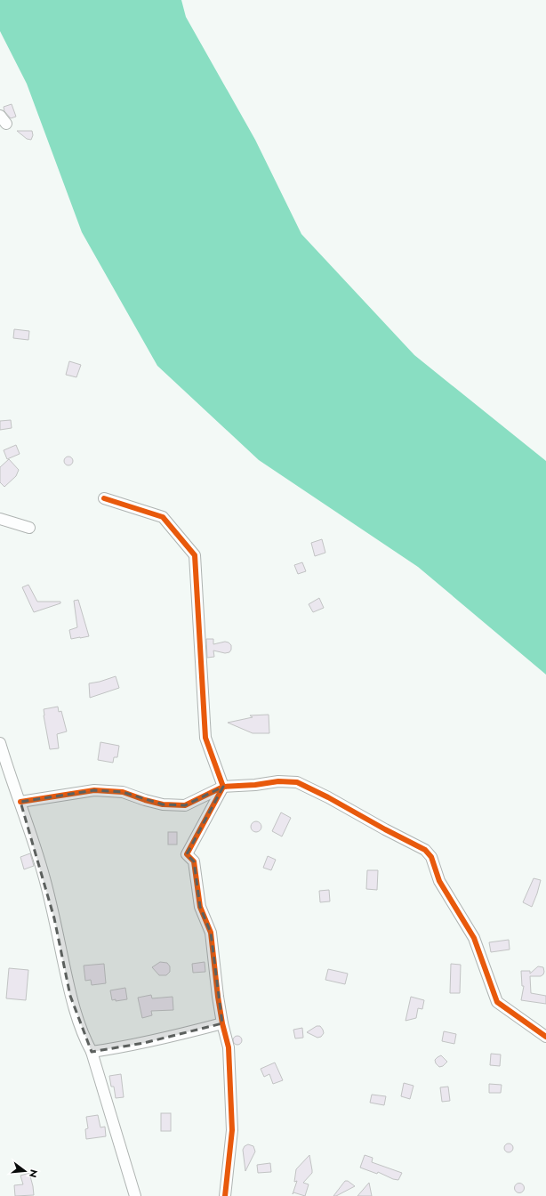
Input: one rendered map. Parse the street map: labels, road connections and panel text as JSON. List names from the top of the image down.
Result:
{
  "north": "right"
}
